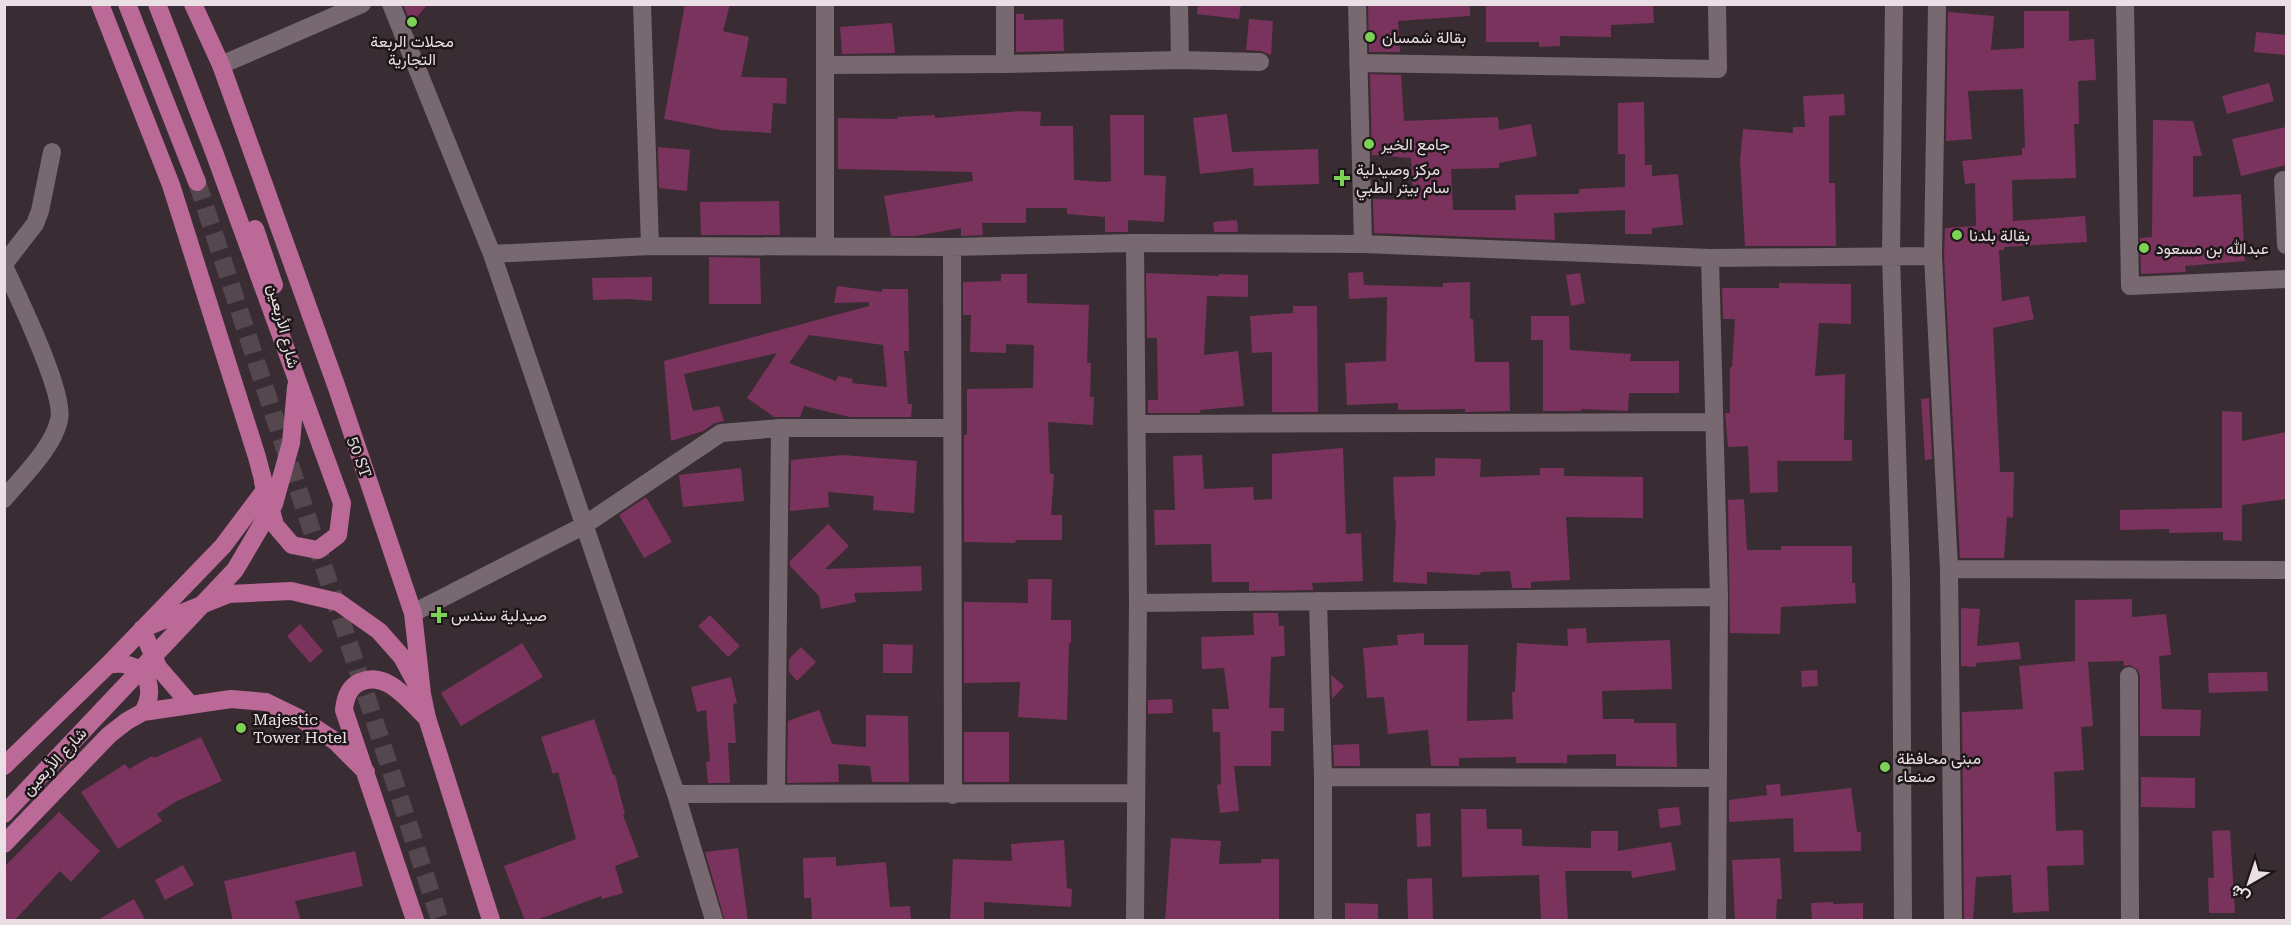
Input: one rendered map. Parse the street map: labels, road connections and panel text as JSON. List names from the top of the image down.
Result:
{
  "streets": {
    "main road": ["شارع الأربعين", "50 ST"]
  },
  "places": {
    "other": [
      "محلات الربعة التجارية",
      "بقالة شمسان",
      "جامع الخير",
      "بقالة بلدنا",
      "عبدالله بن مسعود",
      "Majestic Tower Hotel",
      "مبنى محافظة صنعاء"
    ],
    "health": ["مركز وصيدلية سام بيتر الطبي", "صيدلية سندس"]
  },
  "north": "bottom left"
}
